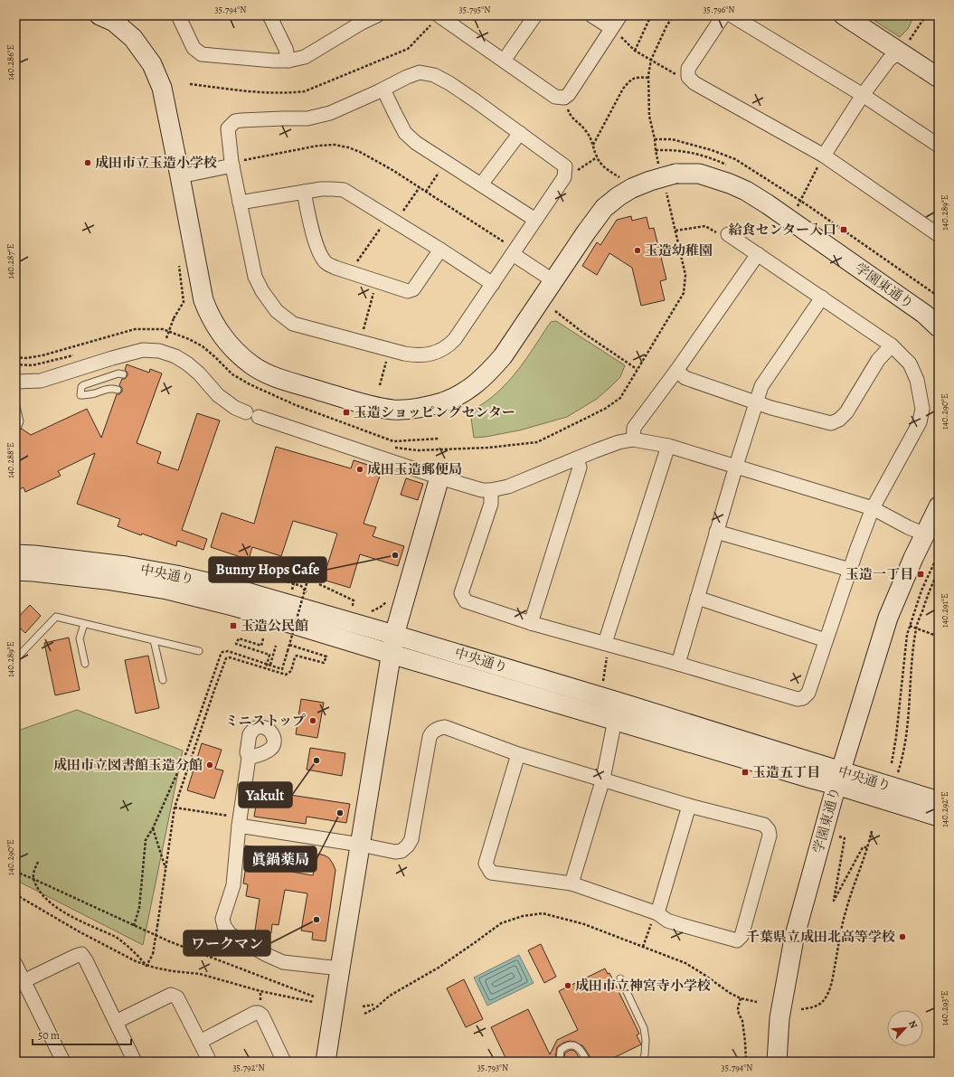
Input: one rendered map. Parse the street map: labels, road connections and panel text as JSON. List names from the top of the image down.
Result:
{
  "streets": {
    "street": ["学園東通り", "中央通り"]
  },
  "crossings": [
    ["学園東通り", "中央通り"]
  ],
  "places": {
    "other": [
      "成田市立玉造小学校",
      "玉造幼稚園",
      "成田玉造郵便局",
      "Bunny Hops Cafe",
      "ミニストップ",
      "Yakult",
      "成田市立図書館玉造分館",
      "眞鍋薬局",
      "ワークマン",
      "千葉県立成田北高等学校",
      "成田市立神宮寺小学校"
    ],
    "transit": [
      "給食センター入口",
      "玉造ショッピングセンター",
      "玉造一丁目",
      "玉造公民館",
      "玉造五丁目"
    ]
  },
  "scale_bar": "50 m",
  "north": "top right",
  "coordinates": [
    "35.794°N",
    "35.795°N",
    "35.796°N",
    "140.286°E",
    "140.289°E",
    "140.287°E",
    "140.290°E",
    "140.288°E",
    "140.291°E",
    "140.292°E",
    "140.293°E",
    "35.792°N",
    "35.793°N"
  ]
}
